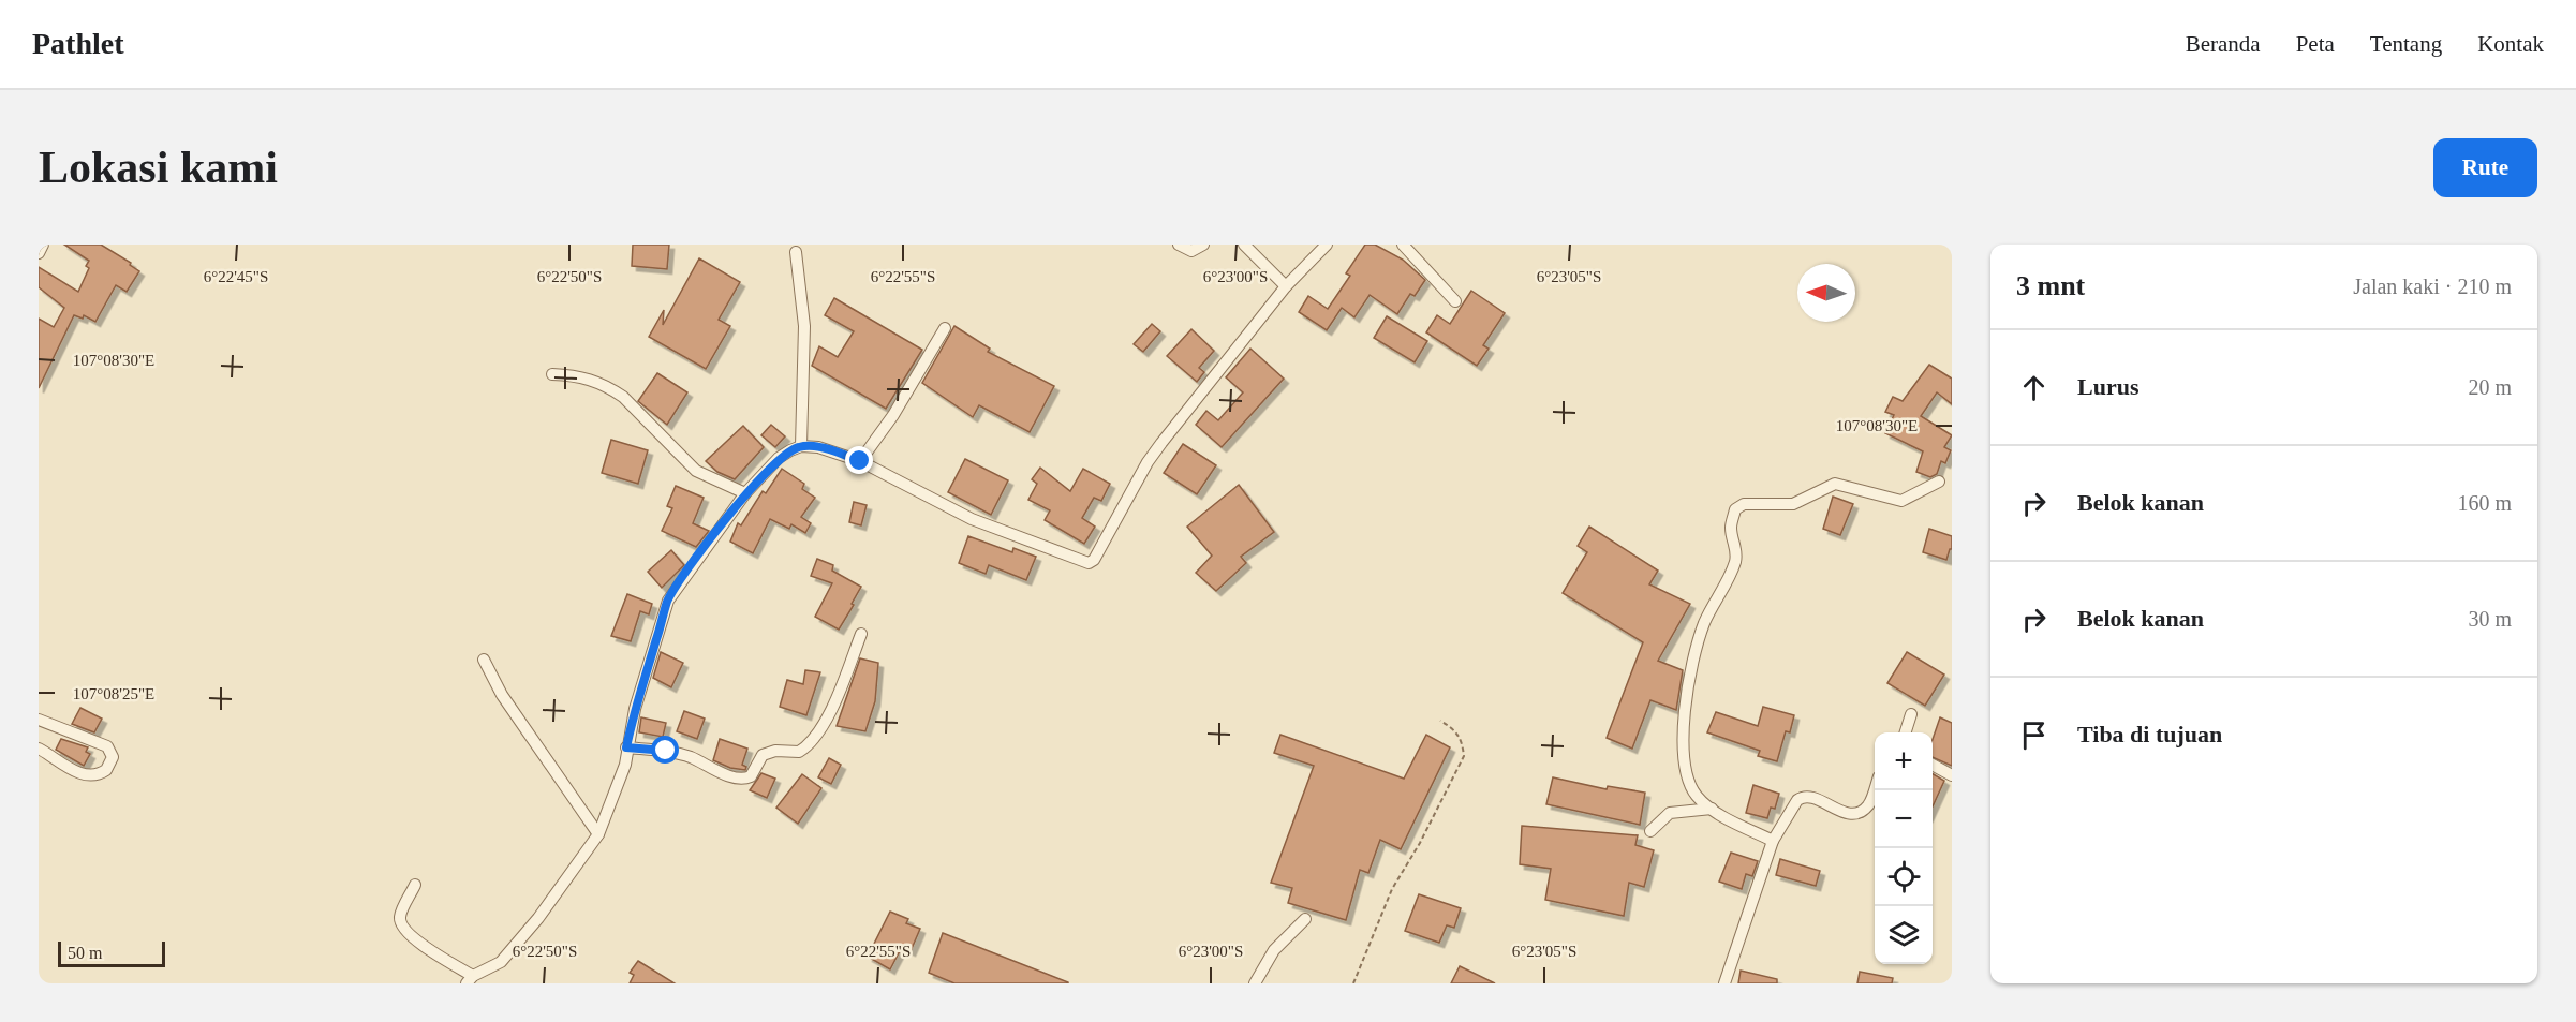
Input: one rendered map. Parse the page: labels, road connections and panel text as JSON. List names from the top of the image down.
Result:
{
  "scale_bar": "50 m",
  "north": "left",
  "page": {
    "header": "Pathlet",
    "nav": [
      "Beranda",
      "Peta",
      "Tentang",
      "Kontak"
    ],
    "buttons": "Rute",
    "title": "Lokasi kami",
    "heading": ["3 mnt", "Jalan kaki · 210 m"],
    "list": [
      ["Lurus", "20 m"],
      ["Belok kanan", "160 m"],
      ["Belok kanan", "30 m"],
      "Tiba di tujuan"
    ],
    "map_buttons": ["+", "−"],
    "scale": "50 m"
  },
  "coordinates": [
    "6°22'45\"S",
    "6°22'50\"S",
    "6°22'55\"S",
    "6°23'00\"S",
    "6°23'05\"S",
    "107°08'30\"E",
    "107°08'25\"E"
  ]
}
